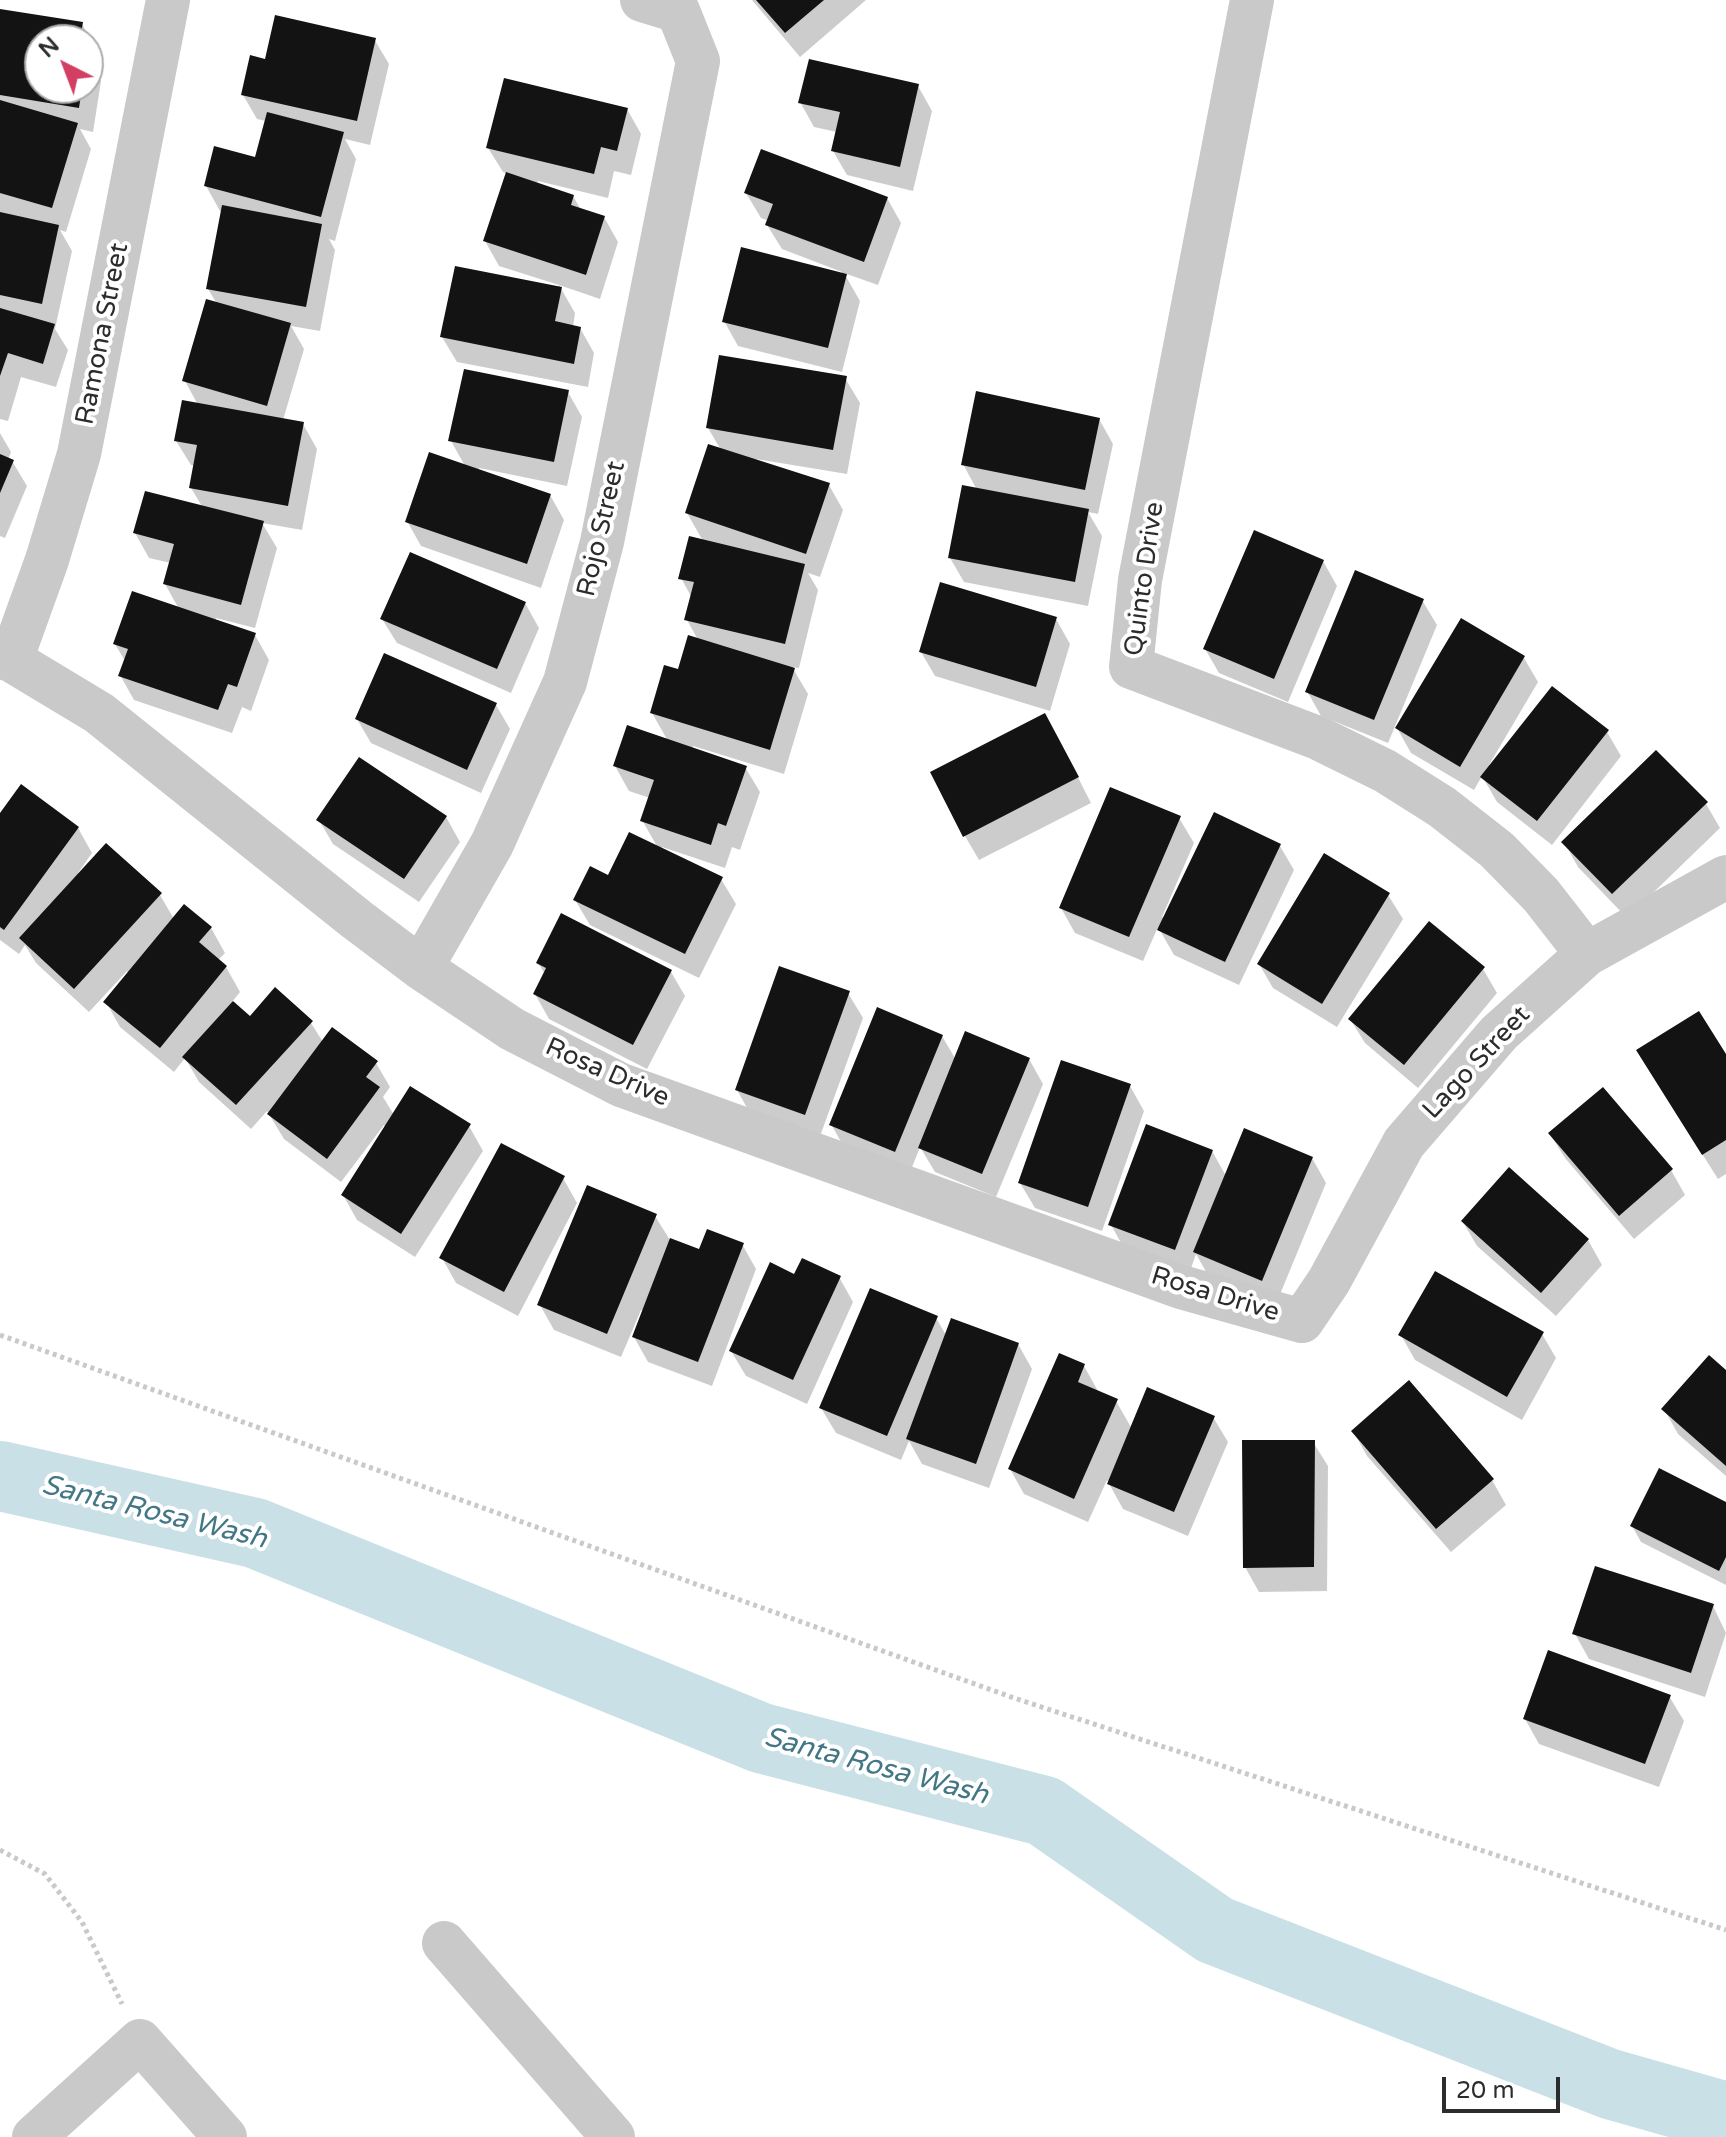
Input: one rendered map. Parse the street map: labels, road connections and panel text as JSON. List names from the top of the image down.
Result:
{
  "streets": {
    "street": [
      "Ramona Street",
      "Rojo Street",
      "Quinto Drive",
      "Lago Street",
      "Rosa Drive"
    ]
  },
  "crossings": [
    ["Ramona Street", "Rosa Drive"],
    ["Rojo Street", "Rosa Drive"],
    ["Quinto Drive", "Lago Street"],
    ["Lago Street", "Rosa Drive"]
  ],
  "water": ["Santa Rosa Wash"],
  "scale_bar": "20 m",
  "north": "top left"
}
